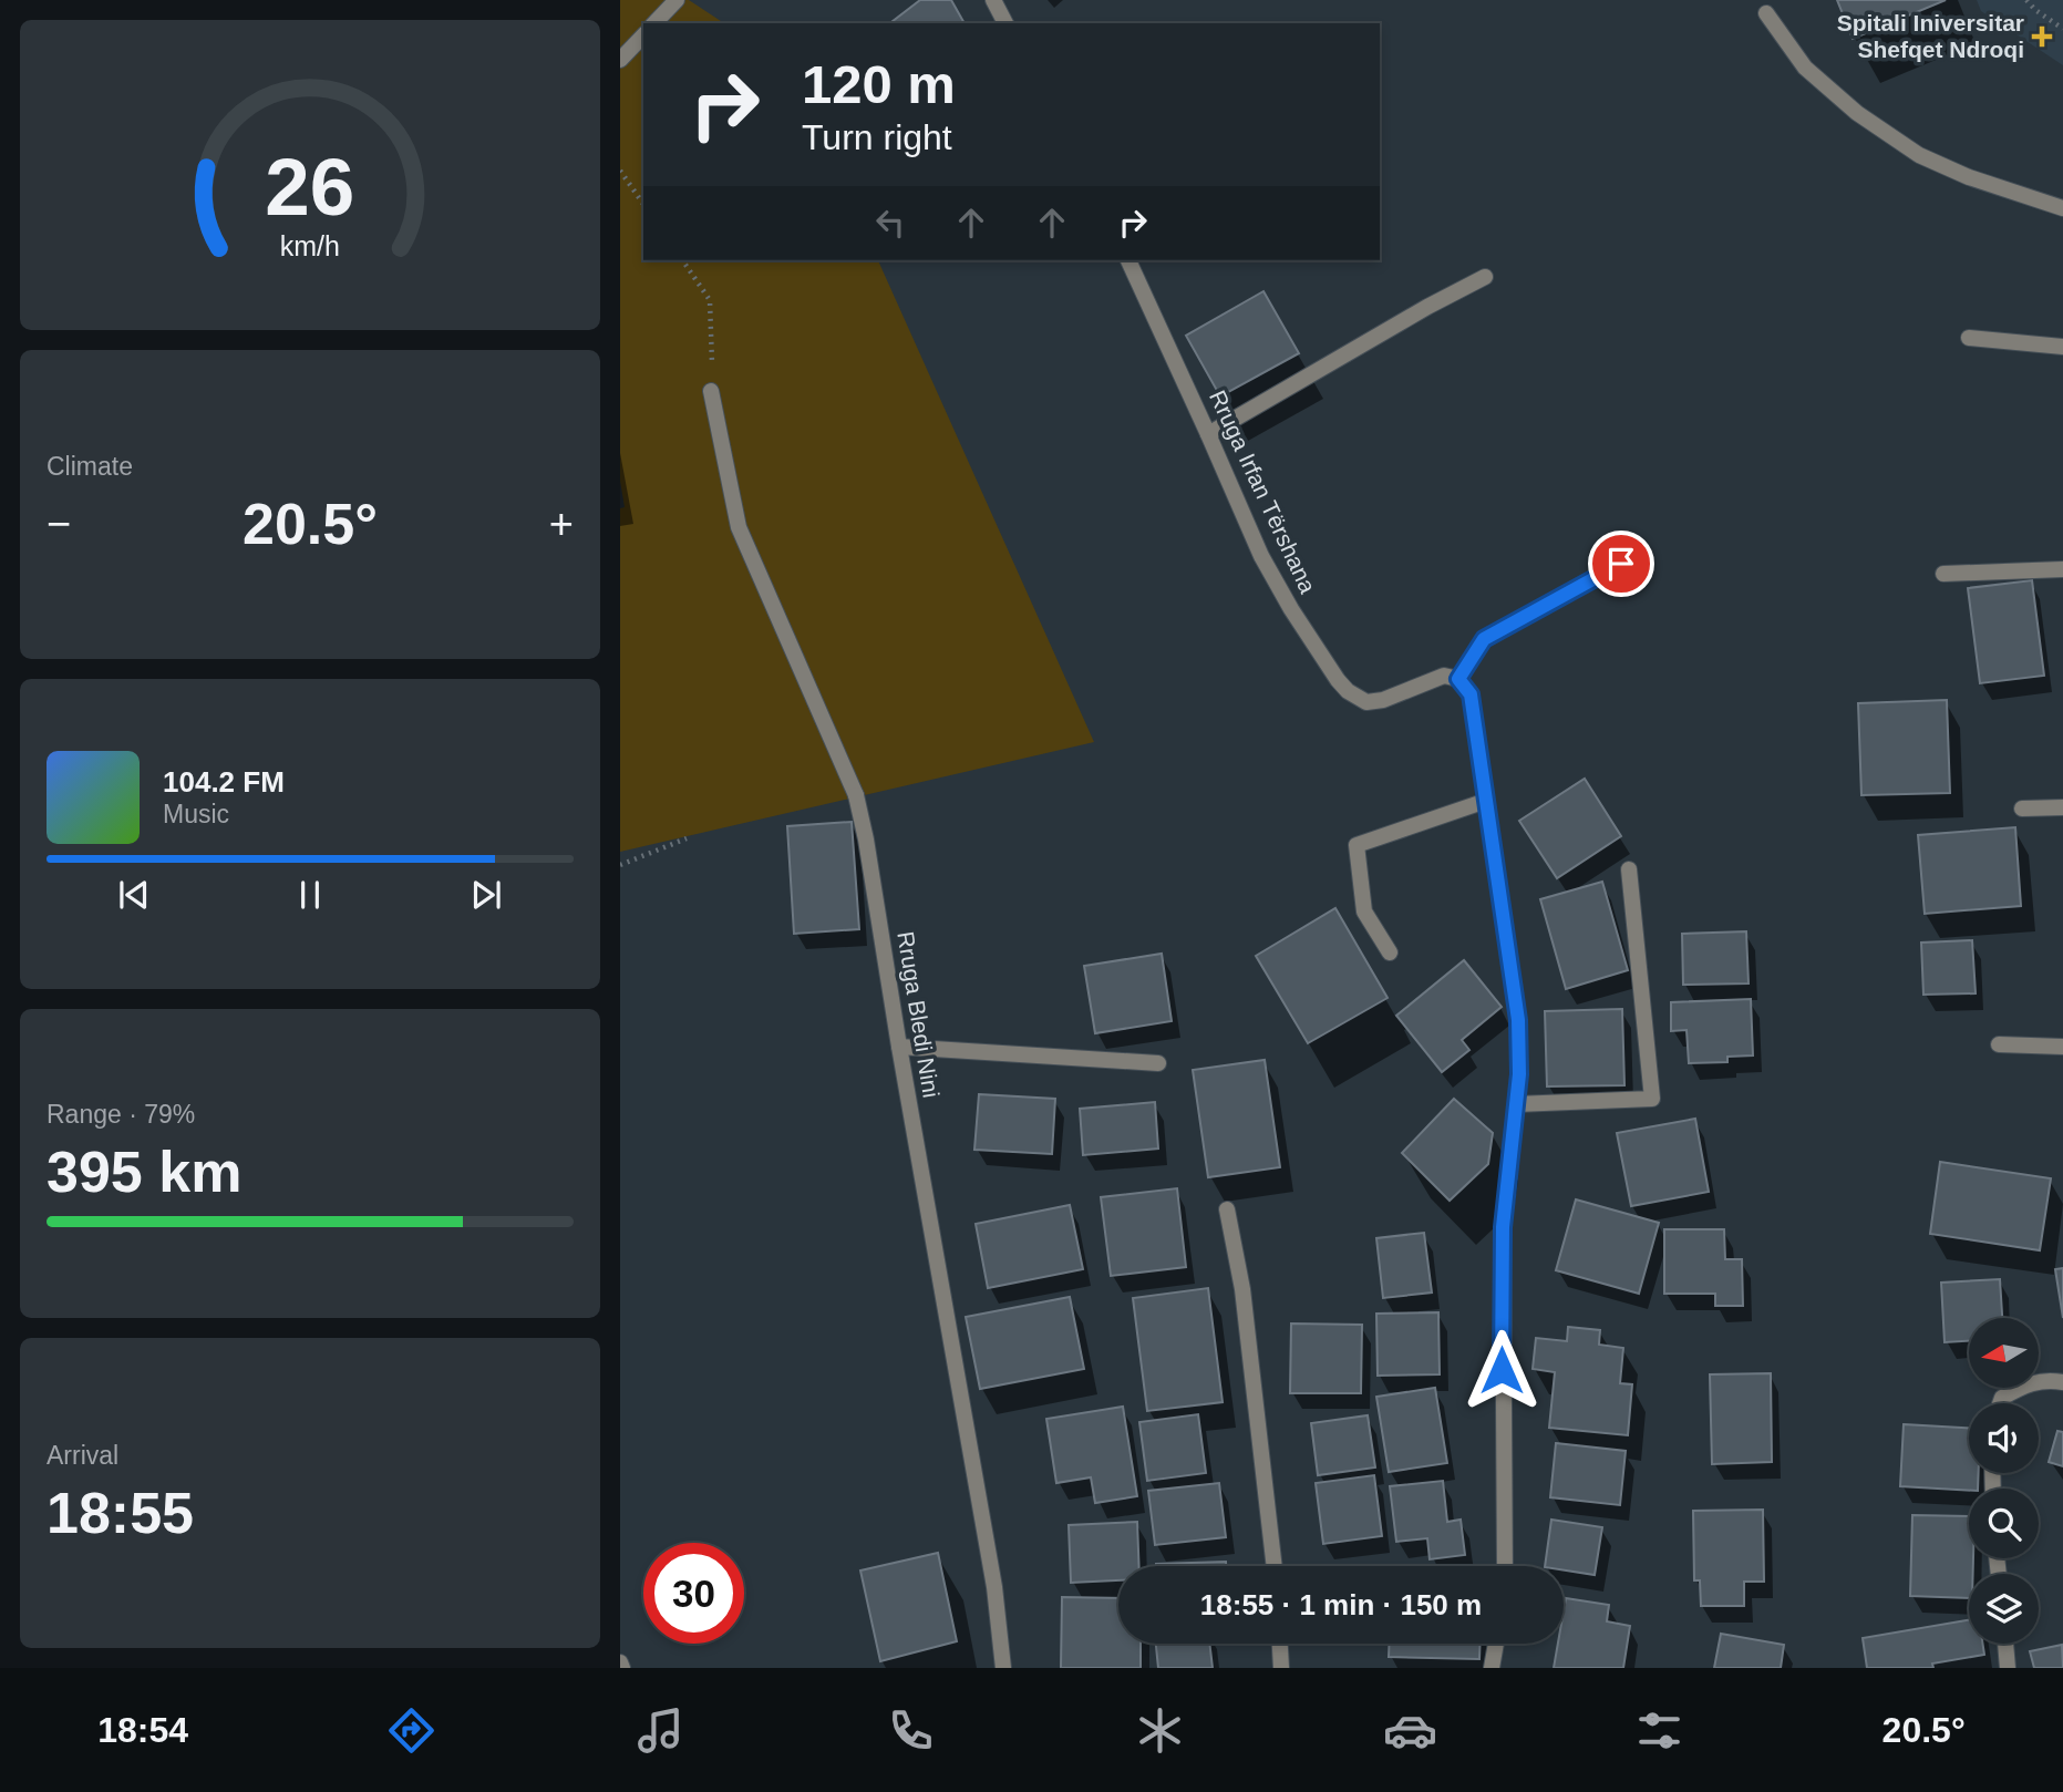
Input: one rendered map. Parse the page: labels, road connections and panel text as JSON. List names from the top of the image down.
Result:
{
  "streets": {
    "street": ["Rruga Irfan Tërshana", "Rruga Bledi Nini"]
  },
  "places": {
    "health": ["Spitali Iniversitar Shefqet Ndroqi"]
  },
  "north": "left",
  "page": {
    "turn": ["120 m", "Turn right"],
    "tile": [
      "Climate",
      ["Range · 79%", "395 km"],
      ["Arrival", "18:55"]
    ],
    "heat": ["−", "20.5°", "+"],
    "song": ["104.2 FM", "Music"],
    "limit": "30",
    "trip": "18:55 · 1 min · 150 m",
    "tabs": ["18:54", "20.5°"],
    "gauge": ["26", "km/h"]
  }
}
